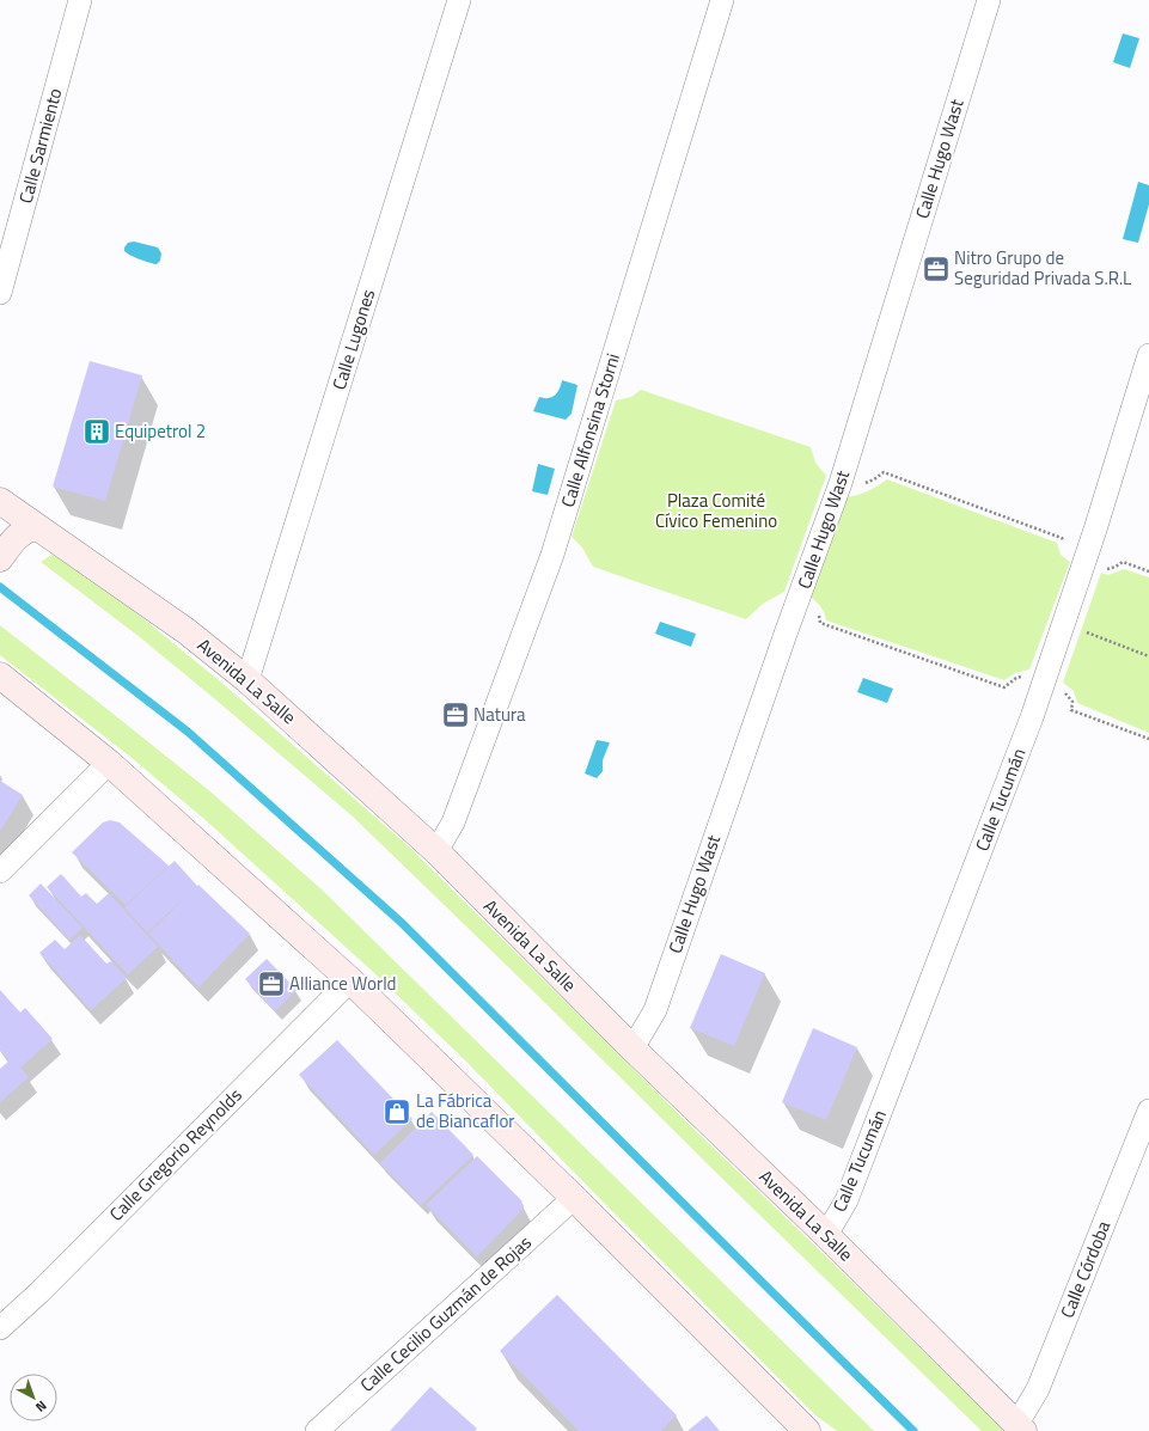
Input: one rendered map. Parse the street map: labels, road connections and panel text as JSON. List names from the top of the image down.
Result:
{
  "streets": {
    "main road": ["Avenida La Salle"],
    "street": [
      "Calle Sarmiento",
      "Calle Hugo Wast",
      "Calle Lugones",
      "Calle Alfonsina Storni",
      "Calle Tucumán",
      "Calle Gregorio Reynolds",
      "Calle Córdoba",
      "Calle Cecilio Guzmán de Rojas"
    ]
  },
  "crossings": [
    ["Calle Hugo Wast", "Avenida La Salle"],
    ["Calle Lugones", "Avenida La Salle"],
    ["Calle Alfonsina Storni", "Avenida La Salle"],
    ["Avenida La Salle", "Calle Tucumán"],
    ["Avenida La Salle", "Calle Córdoba"]
  ],
  "parks": ["Plaza Comité Cívico Femenino"],
  "places": {
    "office": ["Nitro Grupo de Seguridad Privada S.R.L", "Natura", "Alliance World"],
    "building": ["Equipetrol 2"],
    "shop": ["La Fábrica de Biancaflor"]
  },
  "north": "bottom right"
}
